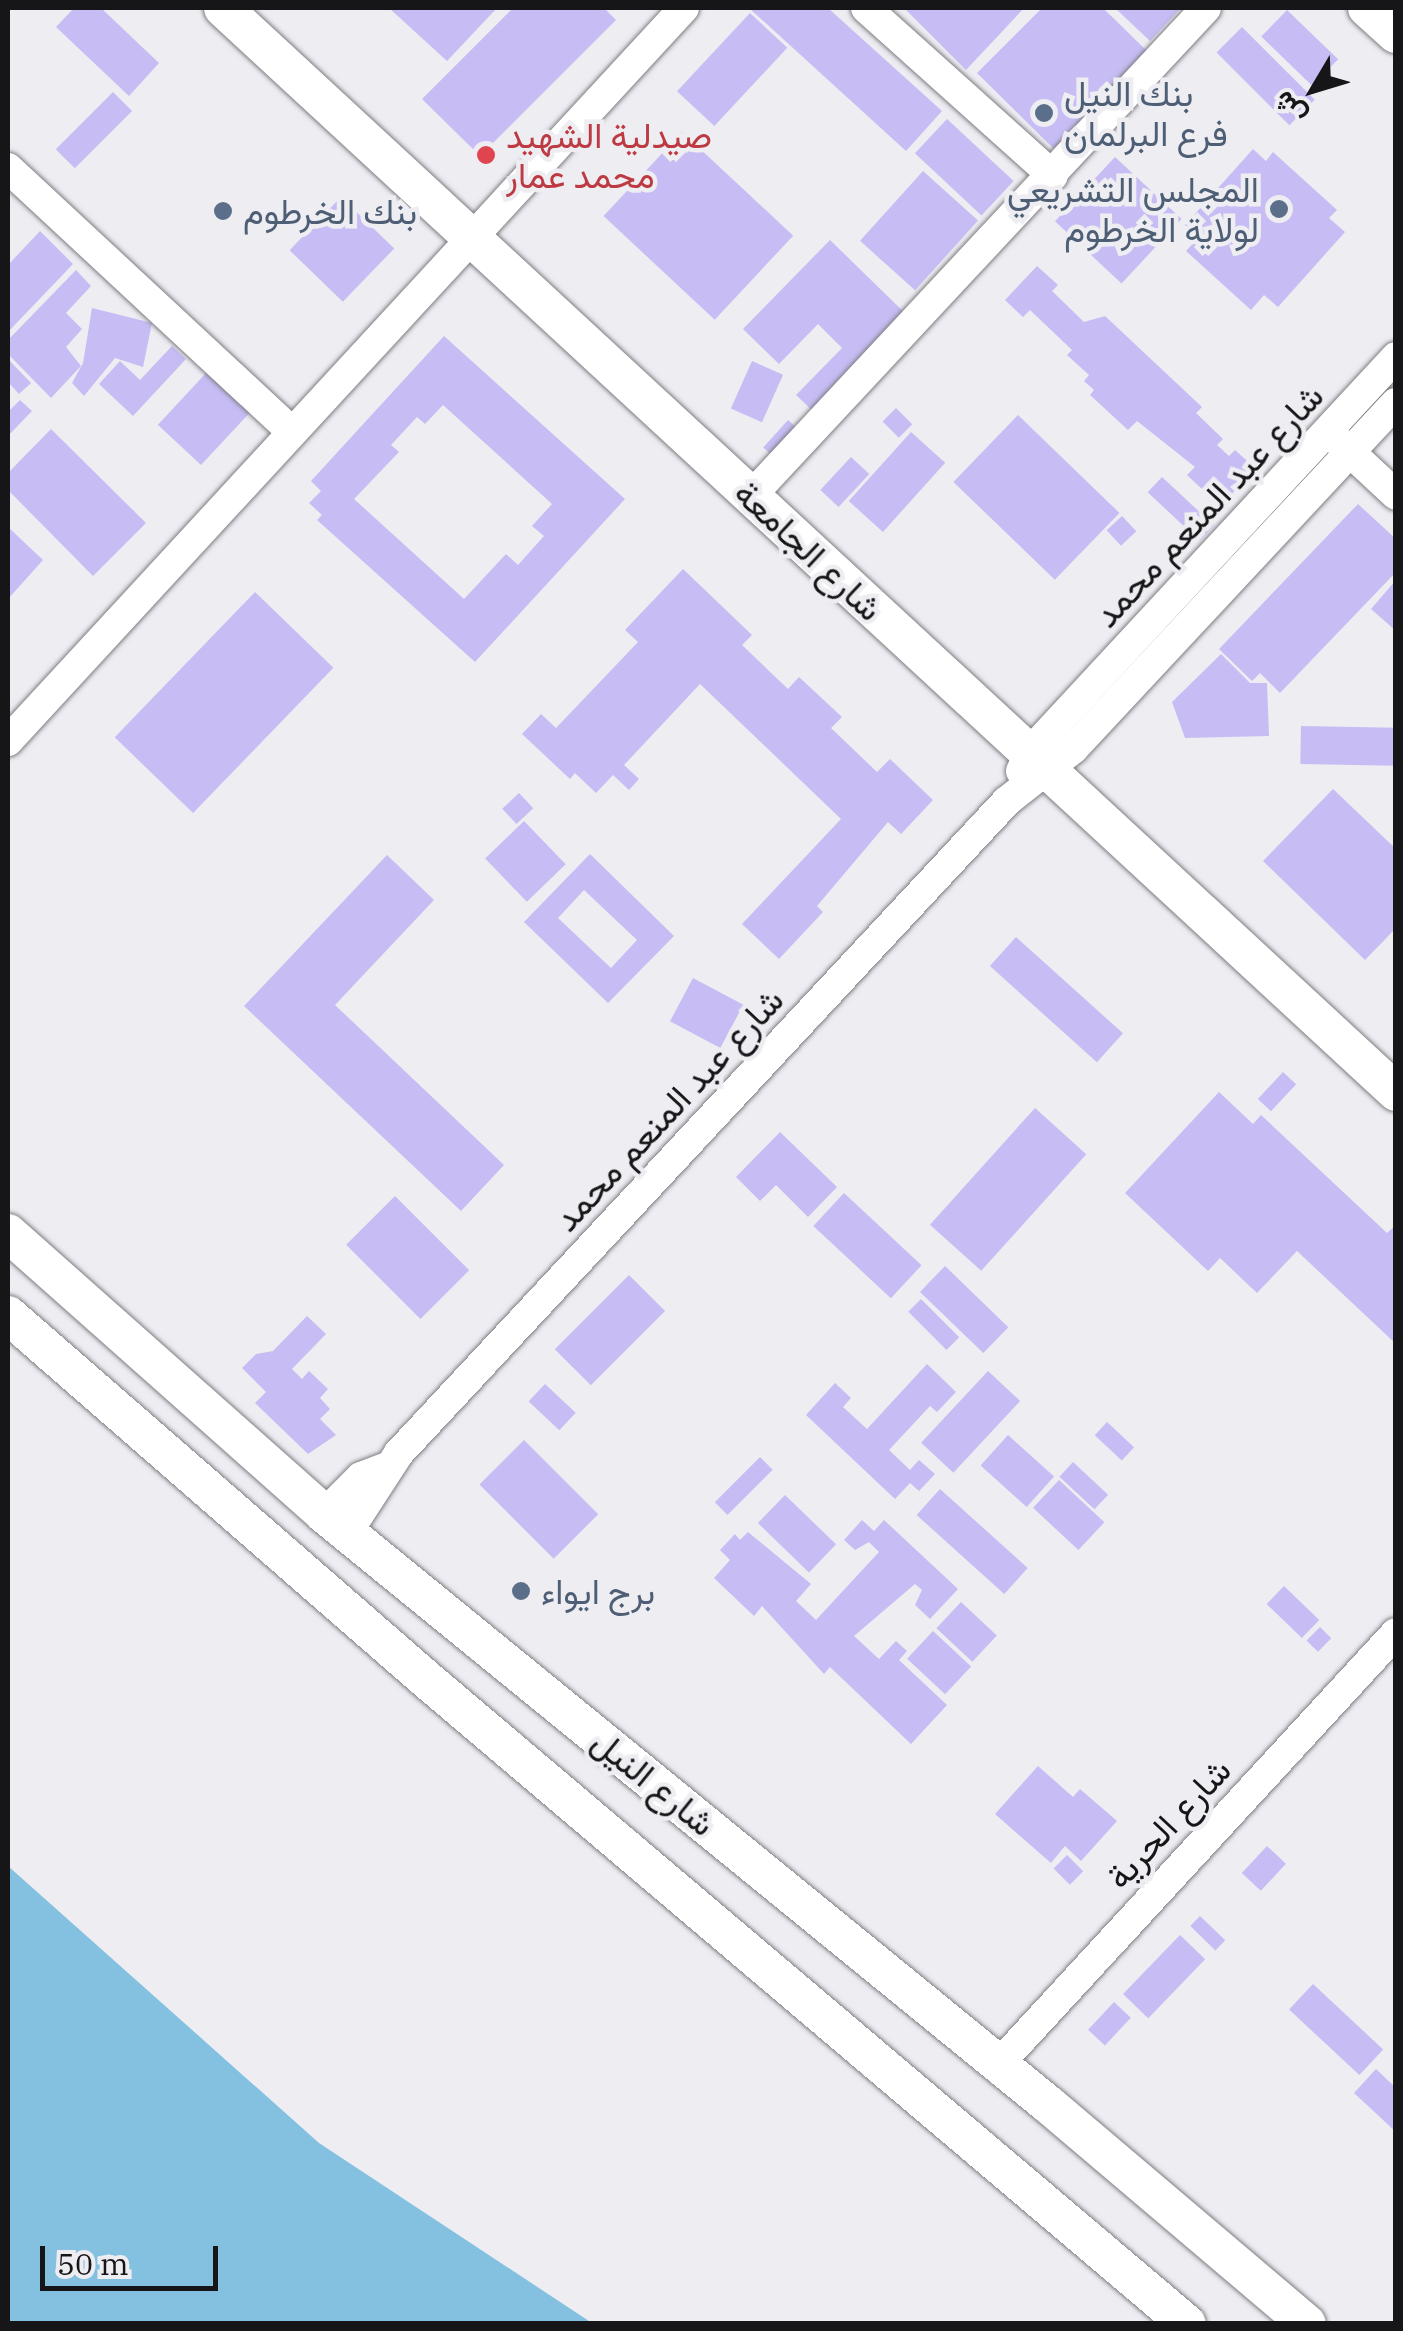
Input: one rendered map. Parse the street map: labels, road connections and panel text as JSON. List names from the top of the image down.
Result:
{
  "streets": {
    "main road": ["شارع الجامعة", "شارع النيل"],
    "street": ["شارع عبد المنعم محمد", "شارع الحرية"]
  },
  "crossings": [
    ["شارع عبد المنعم محمد", "شارع الجامعة"],
    ["شارع عبد المنعم محمد", "شارع النيل"],
    ["شارع النيل", "شارع الحرية"]
  ],
  "places": [
    "بنك النيل فرع البرلمان",
    "صيدلية الشهيد محمد عمار",
    "المجلس التشريعي لولاية الخرطوم",
    "بنك الخرطوم",
    "برج ايواء"
  ],
  "scale_bar": "50 m",
  "north": "bottom left"
}
